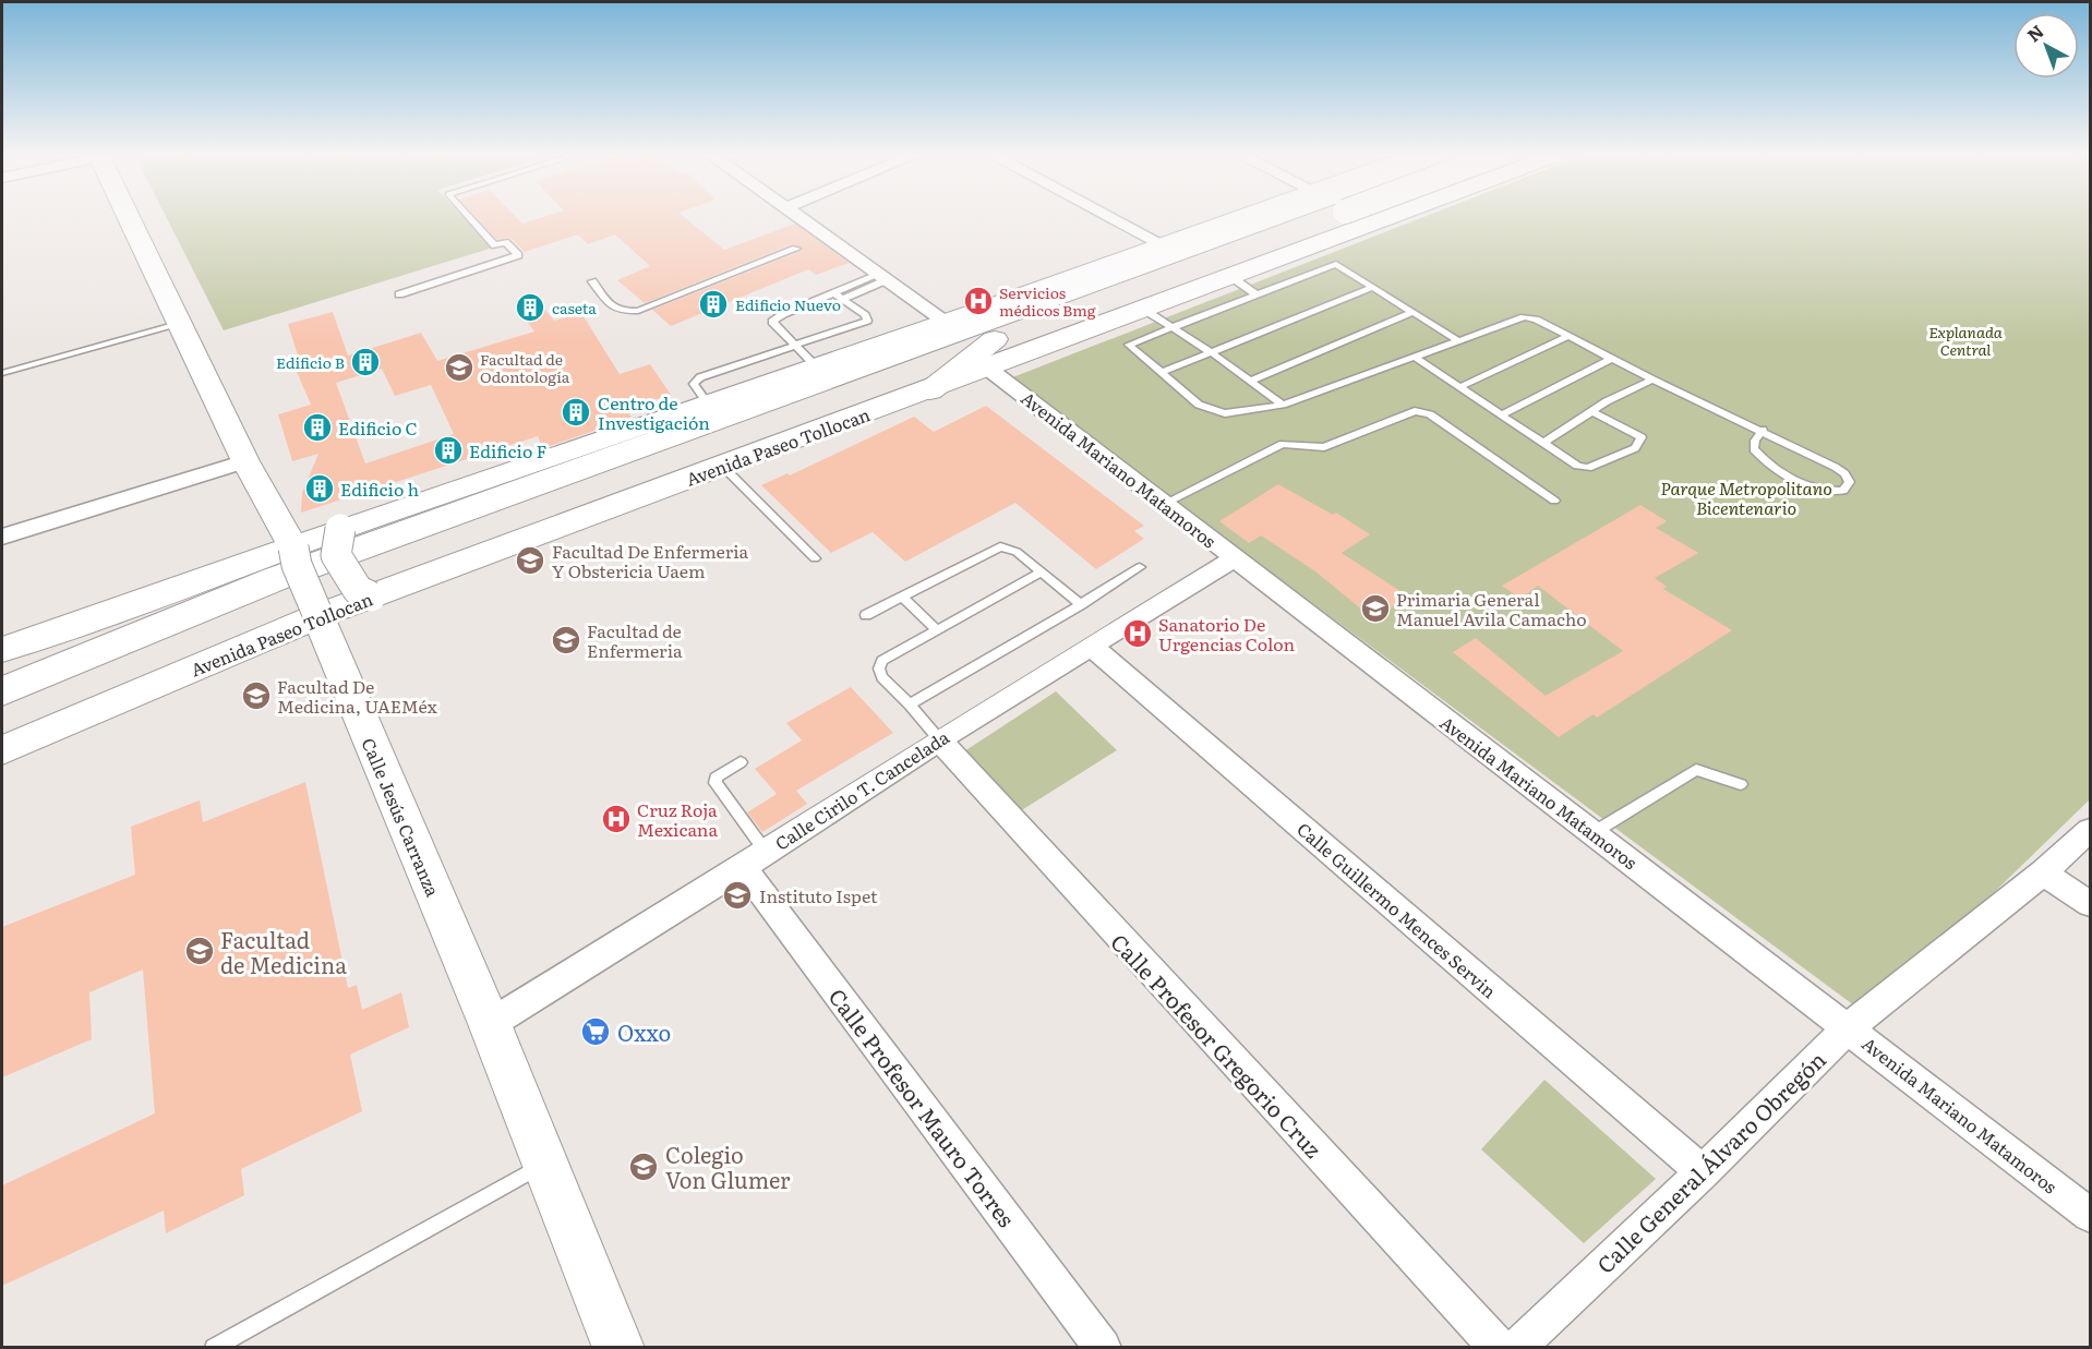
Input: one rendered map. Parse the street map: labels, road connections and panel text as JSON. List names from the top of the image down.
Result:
{
  "streets": {
    "highway": ["Avenida Paseo Tollocan"],
    "main road": ["Calle Jesús Carranza"],
    "street": [
      "Avenida Mariano Matamoros",
      "Calle Cirilo T. Cancelada",
      "Calle Guillermo Mences Servin",
      "Calle Profesor Gregorio Cruz",
      "Calle Profesor Mauro Torres",
      "Calle General Álvaro Obregón"
    ]
  },
  "crossings": [
    ["Avenida Paseo Tollocan", "Avenida Mariano Matamoros"],
    ["Avenida Paseo Tollocan", "Calle Jesús Carranza"],
    ["Avenida Mariano Matamoros", "Calle Cirilo T. Cancelada"],
    ["Avenida Mariano Matamoros", "Calle General Álvaro Obregón"],
    ["Calle Cirilo T. Cancelada", "Calle Jesús Carranza"],
    ["Calle Cirilo T. Cancelada", "Calle Guillermo Mences Servin"],
    ["Calle Cirilo T. Cancelada", "Calle Profesor Gregorio Cruz"],
    ["Calle Cirilo T. Cancelada", "Calle Profesor Mauro Torres"],
    ["Calle Guillermo Mences Servin", "Calle General Álvaro Obregón"]
  ],
  "parks": ["Explanada Central", "Parque Metropolitano Bicentenario"],
  "places": {
    "hospital": ["Servicios médicos Bmg", "Sanatorio De Urgencias Colon", "Cruz Roja Mexicana"],
    "building": [
      "Edificio Nuevo",
      "caseta",
      "Edificio B",
      "Centro de Investigación",
      "Edificio C",
      "Edificio F",
      "Edificio h"
    ],
    "school or university": [
      "Facultad de Odontología",
      "Facultad De Enfermeria Y Obstericia Uaem",
      "Primaria General Manuel Avila Camacho",
      "Facultad de Enfermeria",
      "Facultad De Medicina, UAEMéx",
      "Instituto Ispet",
      "Facultad de Medicina",
      "Colegio Von Glumer"
    ],
    "supermarket": ["Oxxo"]
  },
  "north": "top left"
}
